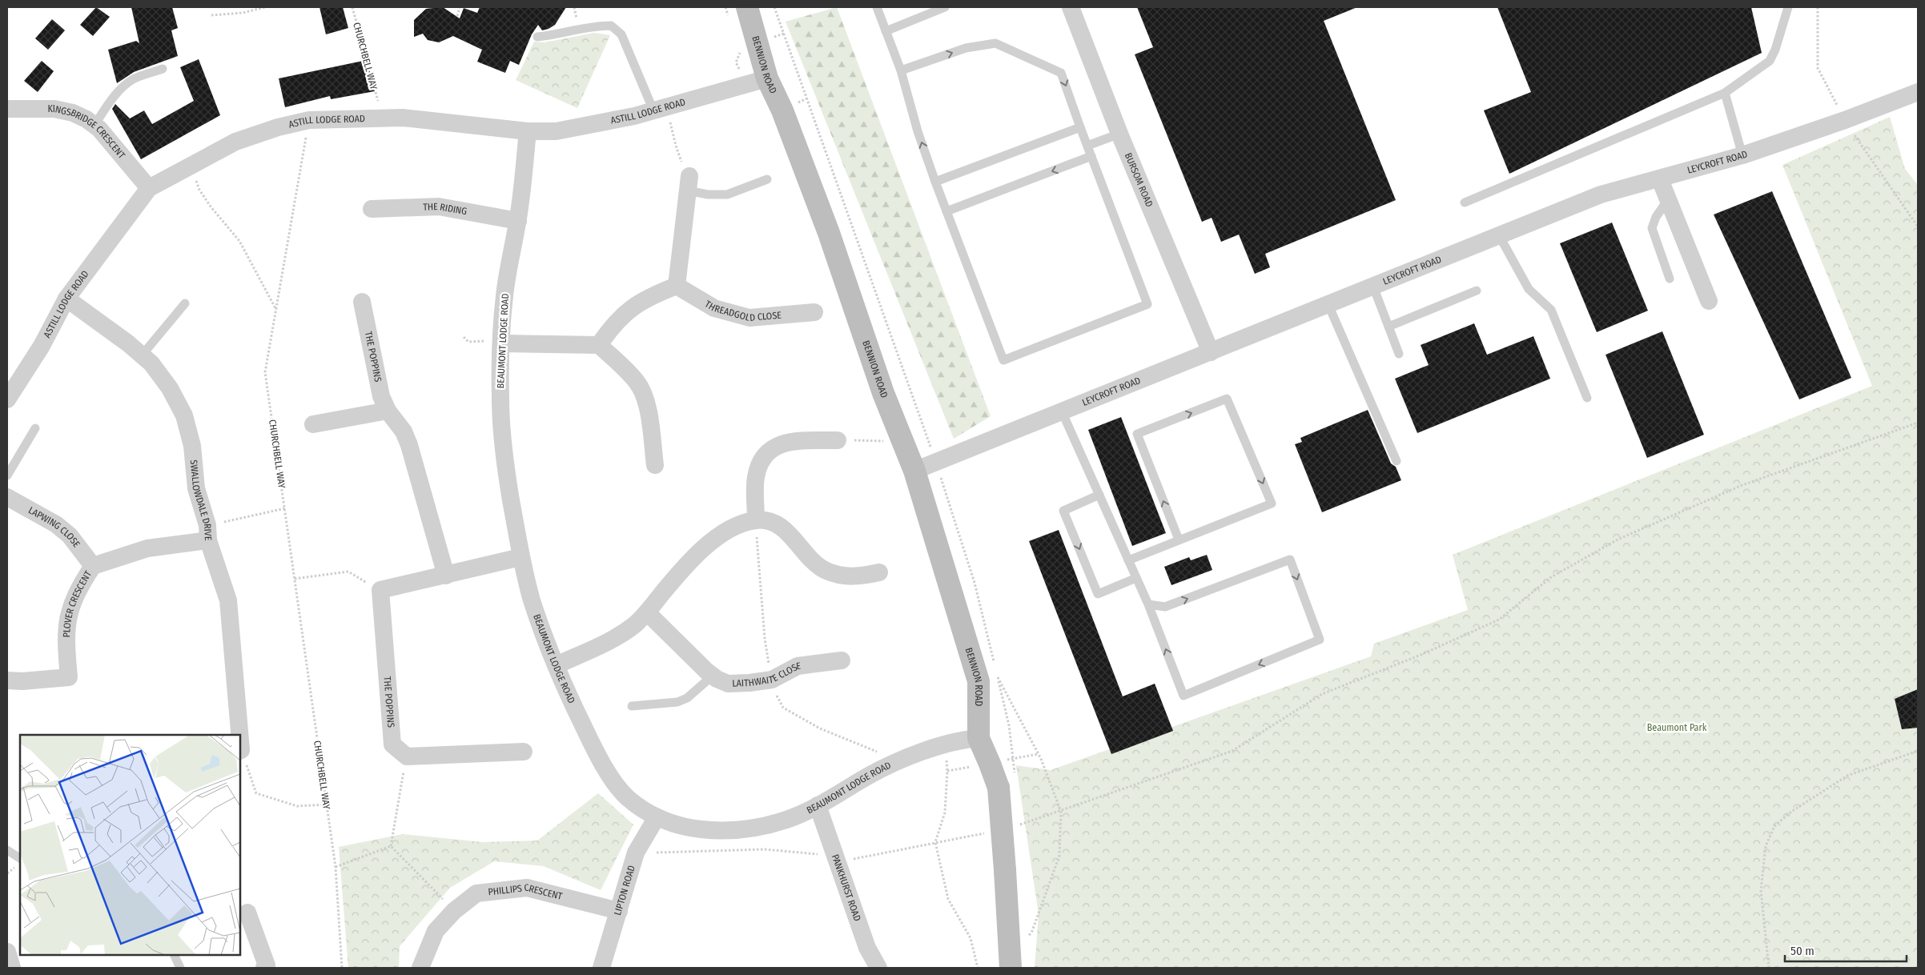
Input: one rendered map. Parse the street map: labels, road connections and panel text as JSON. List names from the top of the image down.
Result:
{
  "streets": {
    "street": [
      "BENNION ROAD",
      "ASTILL LODGE ROAD",
      "KINGSBRIDGE CRESCENT",
      "LEYCROFT ROAD",
      "BURSOM ROAD",
      "THE RIDING",
      "THREADGOLD CLOSE",
      "BEAUMONT LODGE ROAD",
      "THE POPPINS",
      "SWALLOWDALE DRIVE",
      "LAPWING CLOSE",
      "PLOVER CRESCENT",
      "LAITHWAITE CLOSE",
      "PANKHURST ROAD",
      "LIPTON ROAD",
      "PHILLIPS CRESCENT"
    ],
    "path": ["CHURCHBELL WAY"]
  },
  "crossings": [
    ["CHURCHBELL WAY", "ASTILL LODGE ROAD"],
    ["BENNION ROAD", "ASTILL LODGE ROAD"],
    ["BENNION ROAD", "LEYCROFT ROAD"],
    ["BENNION ROAD", "BEAUMONT LODGE ROAD"],
    ["ASTILL LODGE ROAD", "KINGSBRIDGE CRESCENT"],
    ["ASTILL LODGE ROAD", "BEAUMONT LODGE ROAD"],
    ["ASTILL LODGE ROAD", "SWALLOWDALE DRIVE"],
    ["LEYCROFT ROAD", "BURSOM ROAD"],
    ["THE RIDING", "BEAUMONT LODGE ROAD"],
    ["BEAUMONT LODGE ROAD", "PANKHURST ROAD"],
    ["BEAUMONT LODGE ROAD", "LIPTON ROAD"],
    ["SWALLOWDALE DRIVE", "PLOVER CRESCENT"],
    ["LAPWING CLOSE", "PLOVER CRESCENT"],
    ["LIPTON ROAD", "PHILLIPS CRESCENT"]
  ],
  "parks": ["Beaumont Park"],
  "scale_bar": "50 m"
}
